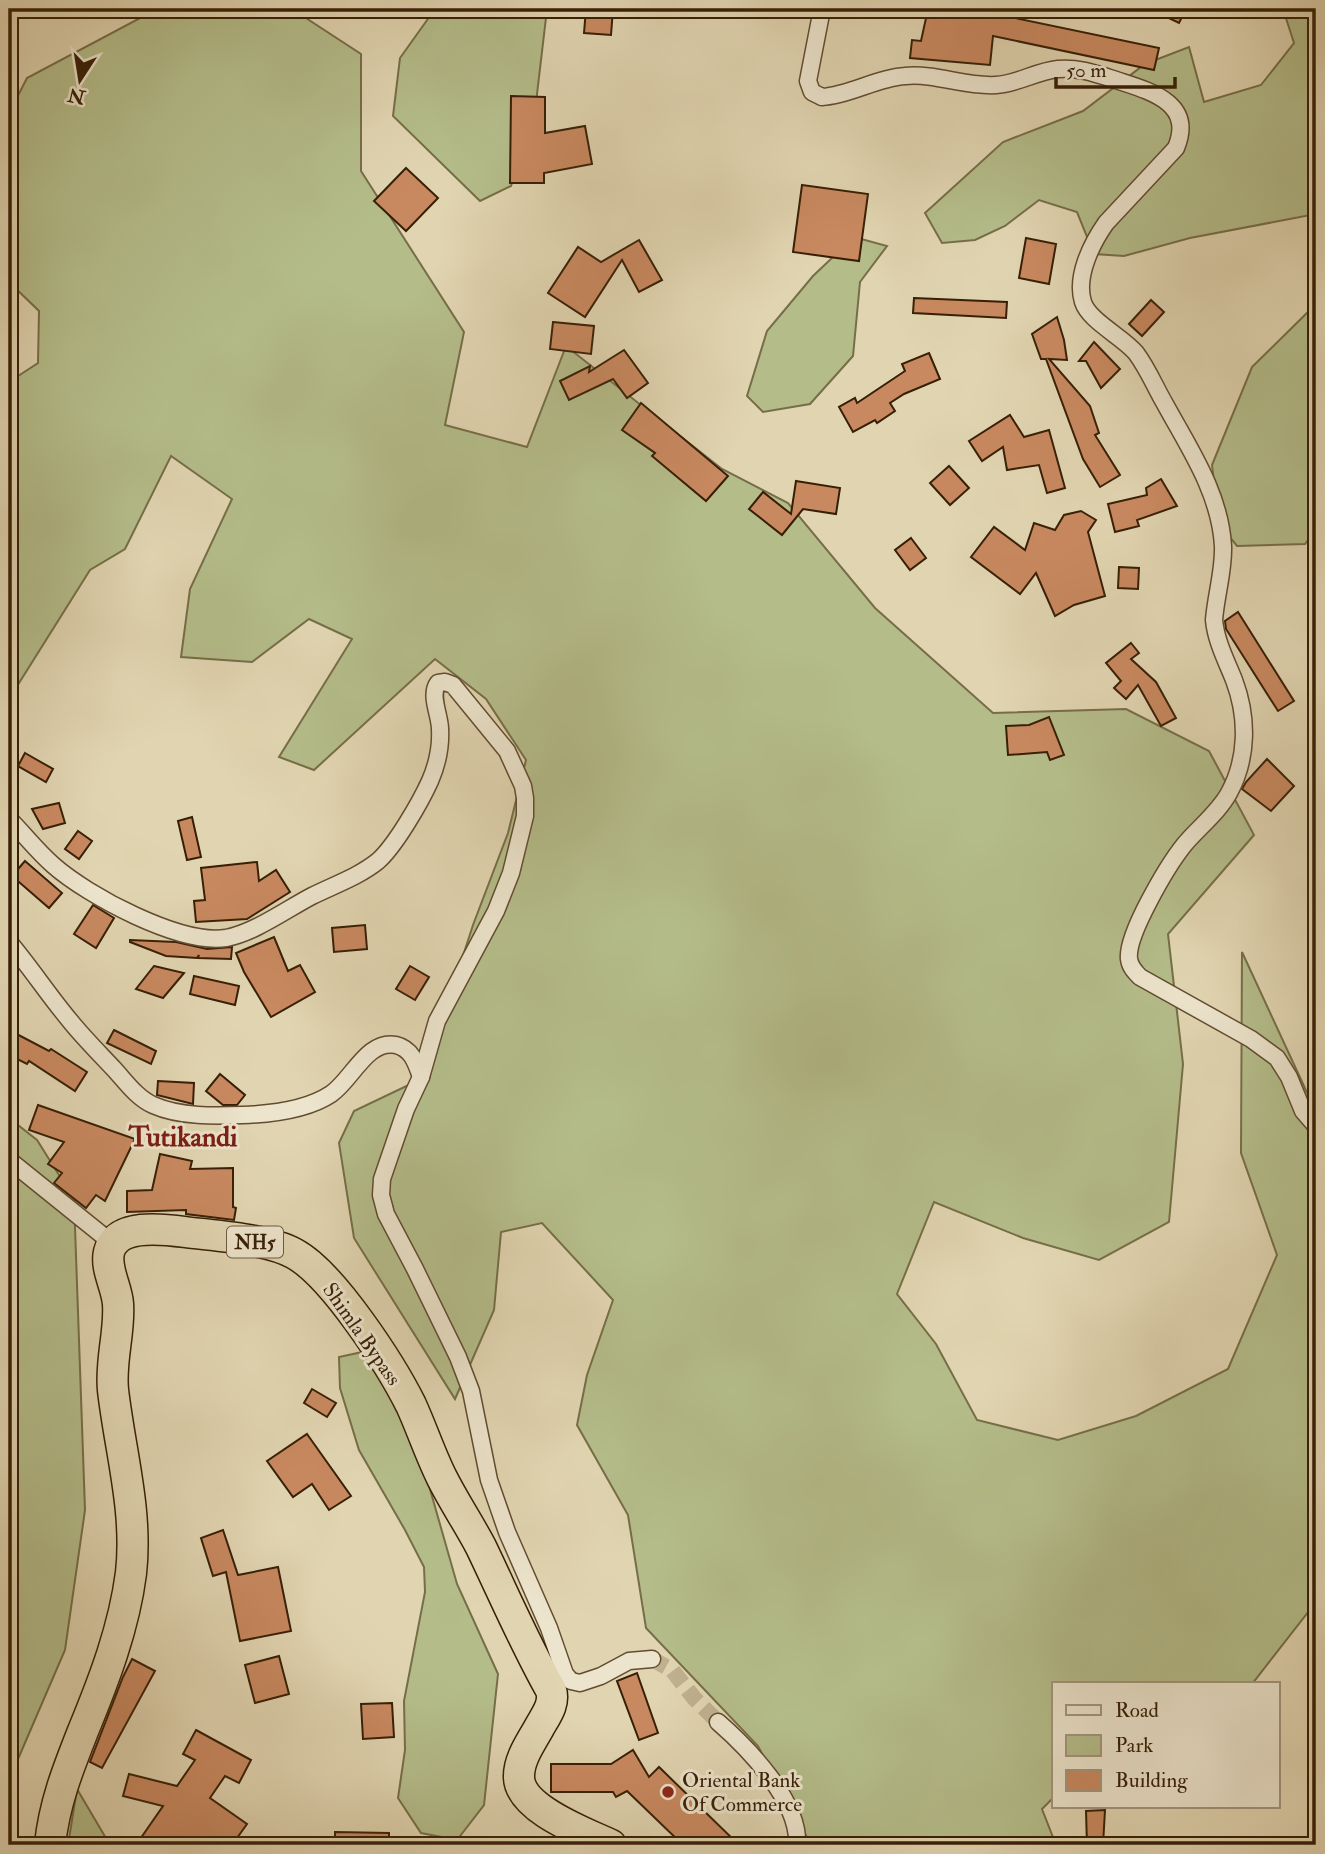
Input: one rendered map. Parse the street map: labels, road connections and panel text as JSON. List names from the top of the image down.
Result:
{
  "streets": {
    "highway": ["NH5", "Shimla Bypass"]
  },
  "districts": ["Tutikandi"],
  "places": ["Oriental Bank Of Commerce"],
  "legend": ["Road", "Park", "Building"],
  "scale_bar": "50 m",
  "north": "bottom"
}
